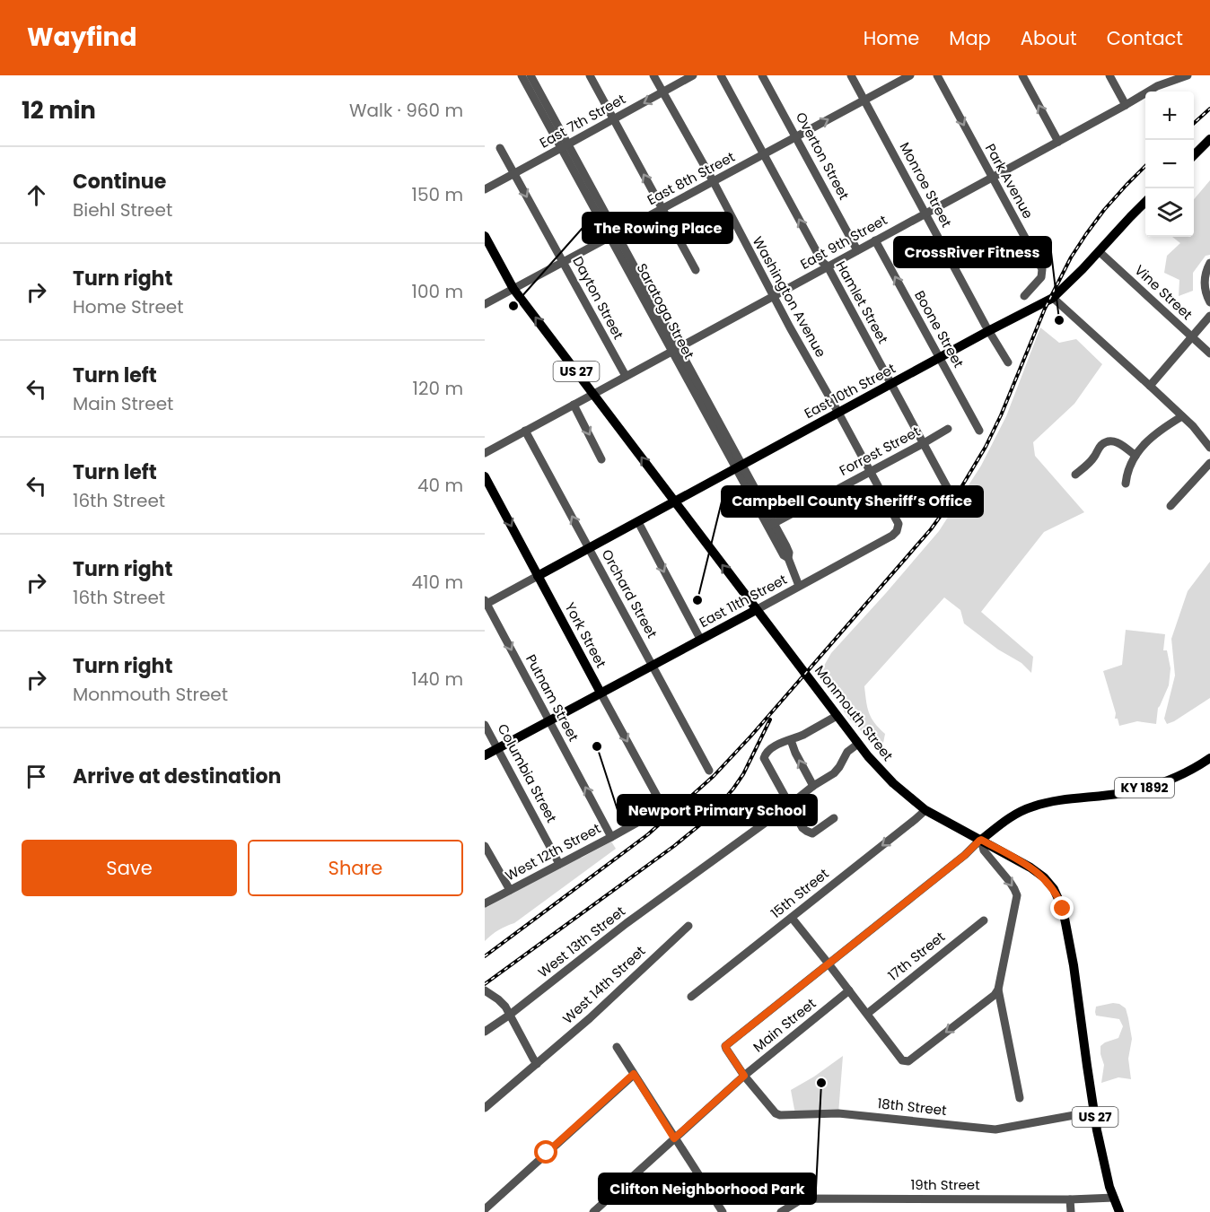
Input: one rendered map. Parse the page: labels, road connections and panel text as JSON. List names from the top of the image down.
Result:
{
  "streets": {
    "main road": [
      "US 27",
      "East 10th Street",
      "East 11th Street",
      "York Street",
      "Monmouth Street",
      "KY 1892"
    ],
    "street": [
      "East 7th Street",
      "Overton Street",
      "East 8th Street",
      "Park Avenue",
      "Monroe Street",
      "East 9th Street",
      "Vine Street",
      "Washington Avenue",
      "Dayton Street",
      "Hamlet Street",
      "Saratoga Street",
      "Boone Street",
      "Forrest Street",
      "Orchard Street",
      "Putnam Street",
      "Columbia Street",
      "West 12th Street",
      "15th Street",
      "West 13th Street",
      "17th Street",
      "West 14th Street",
      "Main Street",
      "18th Street",
      "19th Street"
    ]
  },
  "crossings": [
    ["East 7th Street", "Washington Avenue"],
    ["East 7th Street", "Dayton Street"],
    ["East 7th Street", "Saratoga Street"],
    ["Overton Street", "East 8th Street"],
    ["Overton Street", "East 9th Street"],
    ["East 8th Street", "Monroe Street"],
    ["East 8th Street", "Washington Avenue"],
    ["East 8th Street", "Dayton Street"],
    ["East 8th Street", "Hamlet Street"],
    ["East 8th Street", "Saratoga Street"],
    ["East 8th Street", "Monmouth Street"],
    ["Park Avenue", "East 9th Street"],
    ["Monroe Street", "East 9th Street"],
    ["Monroe Street", "East 10th Street"],
    ["East 9th Street", "Washington Avenue"],
    ["East 9th Street", "Dayton Street"],
    ["East 9th Street", "Hamlet Street"],
    ["East 9th Street", "Saratoga Street"],
    ["East 9th Street", "Boone Street"],
    ["East 9th Street", "Orchard Street"],
    ["East 9th Street", "Monmouth Street"],
    ["Vine Street", "East 10th Street"],
    ["Washington Avenue", "East 10th Street"],
    ["Washington Avenue", "Forrest Street"],
    ["Washington Avenue", "East 11th Street"],
    ["Hamlet Street", "East 10th Street"],
    ["Hamlet Street", "Forrest Street"],
    ["Saratoga Street", "East 10th Street"],
    ["Saratoga Street", "Forrest Street"],
    ["Saratoga Street", "East 11th Street"],
    ["Boone Street", "East 10th Street"],
    ["US 27", "Monmouth Street"],
    ["US 27", "18th Street"],
    ["US 27", "19th Street"],
    ["East 10th Street", "Orchard Street"],
    ["East 10th Street", "York Street"],
    ["East 10th Street", "Monmouth Street"],
    ["Orchard Street", "East 11th Street"],
    ["East 11th Street", "York Street"],
    ["East 11th Street", "Putnam Street"],
    ["East 11th Street", "Monmouth Street"],
    ["East 11th Street", "Columbia Street"],
    ["York Street", "West 12th Street"],
    ["Putnam Street", "West 12th Street"],
    ["Monmouth Street", "KY 1892"],
    ["Monmouth Street", "15th Street"],
    ["Monmouth Street", "West 13th Street"],
    ["Monmouth Street", "18th Street"],
    ["Columbia Street", "West 12th Street"],
    ["Main Street", "18th Street"]
  ],
  "one_way": [
    "Park Avenue",
    "Dayton Street",
    "Boone Street",
    "York Street",
    "Monmouth Street"
  ],
  "places": [
    "The Rowing Place",
    "CrossRiver Fitness",
    "Campbell County Sheriff’s Office",
    "Newport Primary School",
    "Clifton Neighborhood Park"
  ],
  "page": {
    "header": "Wayfind",
    "nav": [
      "Home",
      "Map",
      "About",
      "Contact"
    ],
    "heading": ["12 min", "Walk · 960 m"],
    "map_buttons": ["+", "−"],
    "list": [
      ["Continue", "Biehl Street", "150 m"],
      ["Turn right", "Home Street", "100 m"],
      ["Turn left", "Main Street", "120 m"],
      ["Turn left", "16th Street", "40 m"],
      ["Turn right", "16th Street", "410 m"],
      ["Turn right", "Monmouth Street", "140 m"],
      "Arrive at destination"
    ],
    "buttons": ["Save", "Share"]
  }
}
